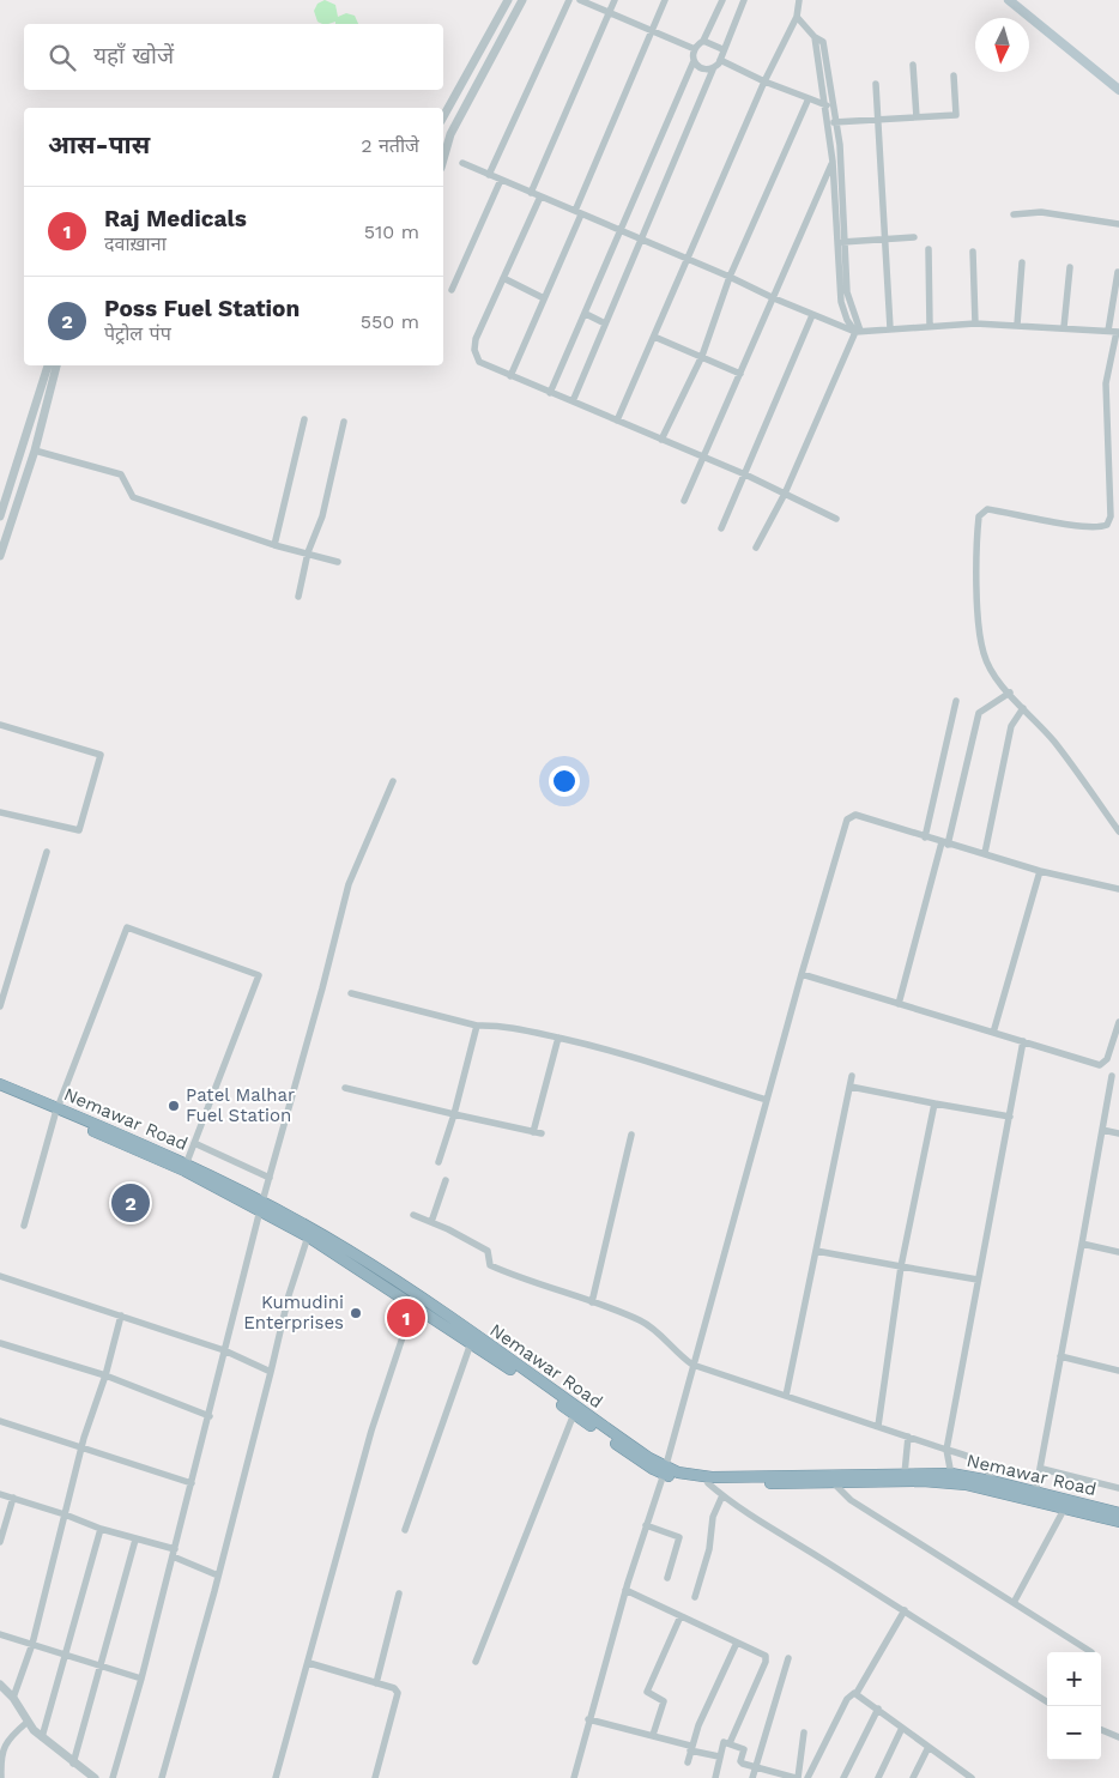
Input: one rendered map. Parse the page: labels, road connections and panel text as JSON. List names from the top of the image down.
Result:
{
  "streets": {
    "highway": ["Nemawar Road"]
  },
  "places": ["Patel Malhar Fuel Station", "Kumudini Enterprises"],
  "north": "bottom",
  "page": {
    "search": "यहाँ खोजें",
    "heading": ["आस-पास", "2 नतीजे"],
    "list": [
      {
        "mark": "1",
        "name": "Raj Medicals",
        "note": "दवाख़ाना",
        "value": "510 m"
      },
      {
        "mark": "2",
        "name": "Poss Fuel Station",
        "note": "पेट्रोल पंप",
        "value": "550 m"
      }
    ],
    "pins": ["2", "1"],
    "map_buttons": ["+", "−"]
  }
}
